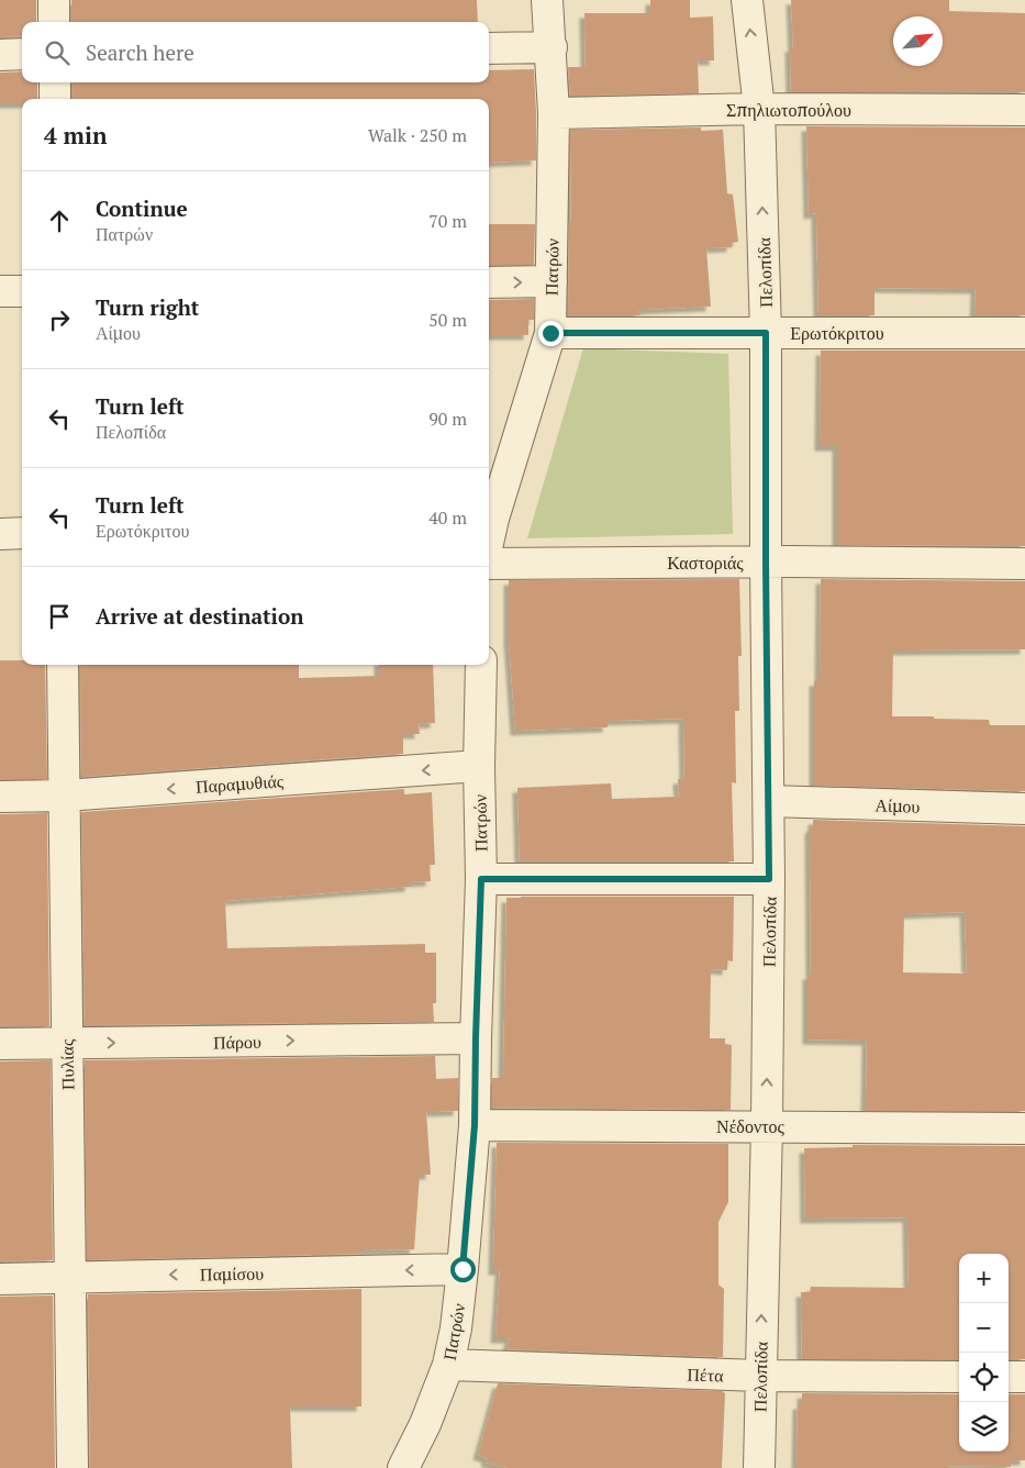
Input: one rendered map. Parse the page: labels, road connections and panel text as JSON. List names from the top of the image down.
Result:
{
  "streets": {
    "street": [
      "Σπηλιωτοπούλου",
      "Πατρών",
      "Πελοπίδα",
      "Ερωτόκριτου",
      "Καστοριάς",
      "Παραμυθιάς",
      "Αίμου",
      "Πάρου",
      "Πυλίας",
      "Νέδοντος",
      "Παμίσου",
      "Πέτα"
    ]
  },
  "crossings": [
    ["Σπηλιωτοπούλου", "Πατρών"],
    ["Σπηλιωτοπούλου", "Πελοπίδα"],
    ["Πατρών", "Ερωτόκριτου"],
    ["Πατρών", "Παραμυθιάς"],
    ["Πατρών", "Πάρου"],
    ["Πατρών", "Νέδοντος"],
    ["Πατρών", "Παμίσου"],
    ["Πατρών", "Πέτα"],
    ["Πελοπίδα", "Ερωτόκριτου"],
    ["Πελοπίδα", "Καστοριάς"],
    ["Πελοπίδα", "Αίμου"],
    ["Πελοπίδα", "Νέδοντος"],
    ["Πελοπίδα", "Πέτα"],
    ["Παραμυθιάς", "Πυλίας"],
    ["Πάρου", "Πυλίας"],
    ["Πυλίας", "Παμίσου"]
  ],
  "one_way": [
    "Πελοπίδα",
    "Παραμυθιάς",
    "Πάρου",
    "Παμίσου"
  ],
  "north": "top right",
  "page": {
    "search": "Search here",
    "heading": ["4 min", "Walk · 250 m"],
    "list": [
      ["Continue", "Πατρών", "70 m"],
      ["Turn right", "Αίμου", "50 m"],
      ["Turn left", "Πελοπίδα", "90 m"],
      ["Turn left", "Ερωτόκριτου", "40 m"],
      "Arrive at destination"
    ],
    "map_buttons": ["+", "−"]
  }
}
